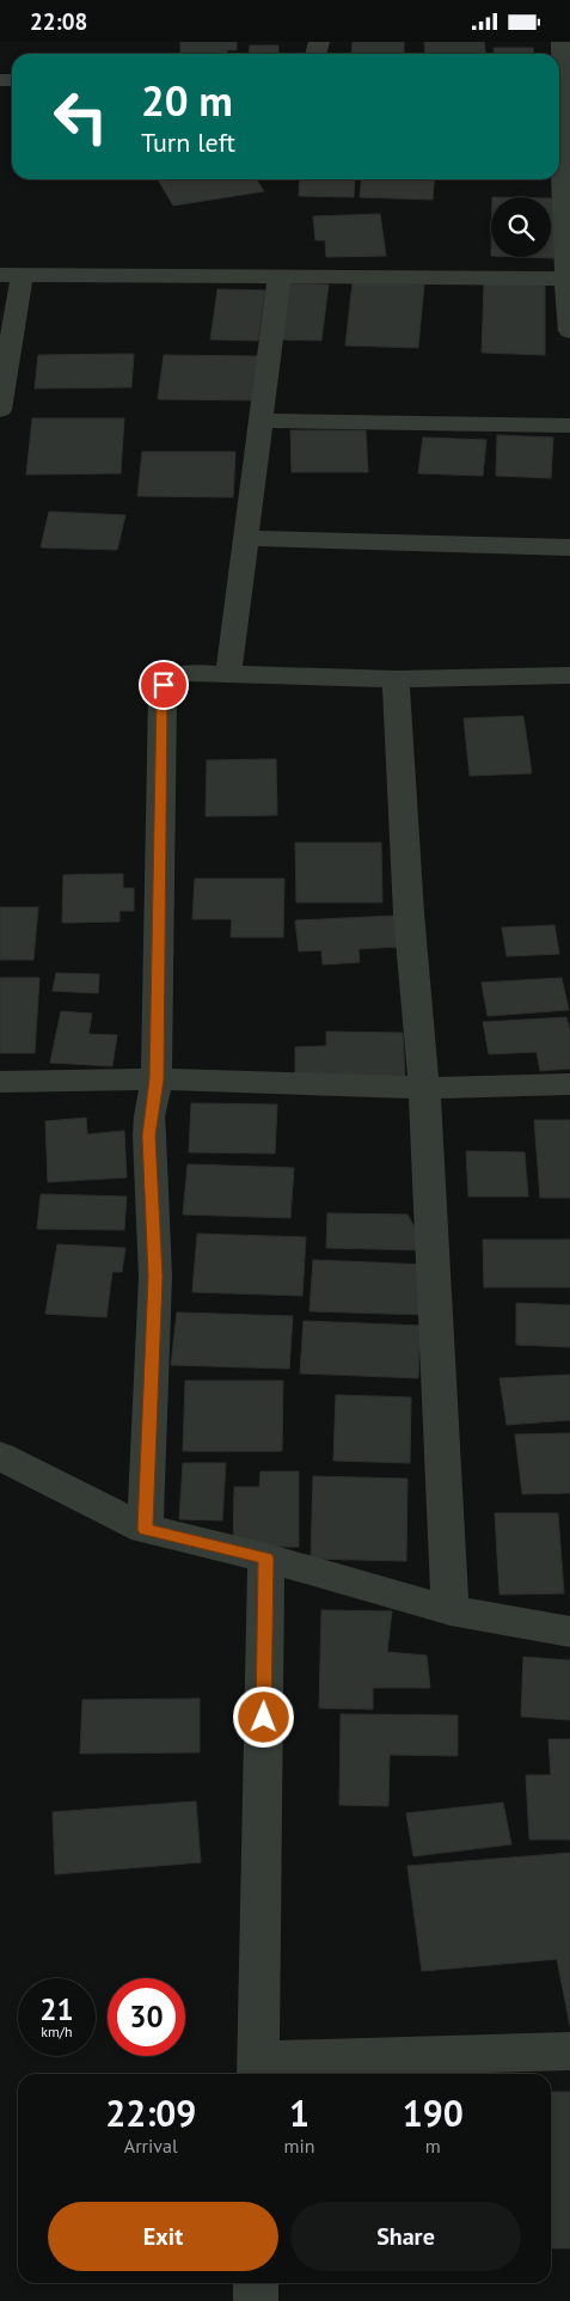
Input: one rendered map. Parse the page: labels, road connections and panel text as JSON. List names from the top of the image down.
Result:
{
  "page": {
    "status": "22:08",
    "turn": ["20 m", "Turn left"],
    "speed": "21 km/h",
    "limit": "30",
    "eta": [
      "22:09",
      "Arrival",
      "1",
      "min",
      "190",
      "m"
    ],
    "buttons": ["Exit", "Share"]
  }
}
